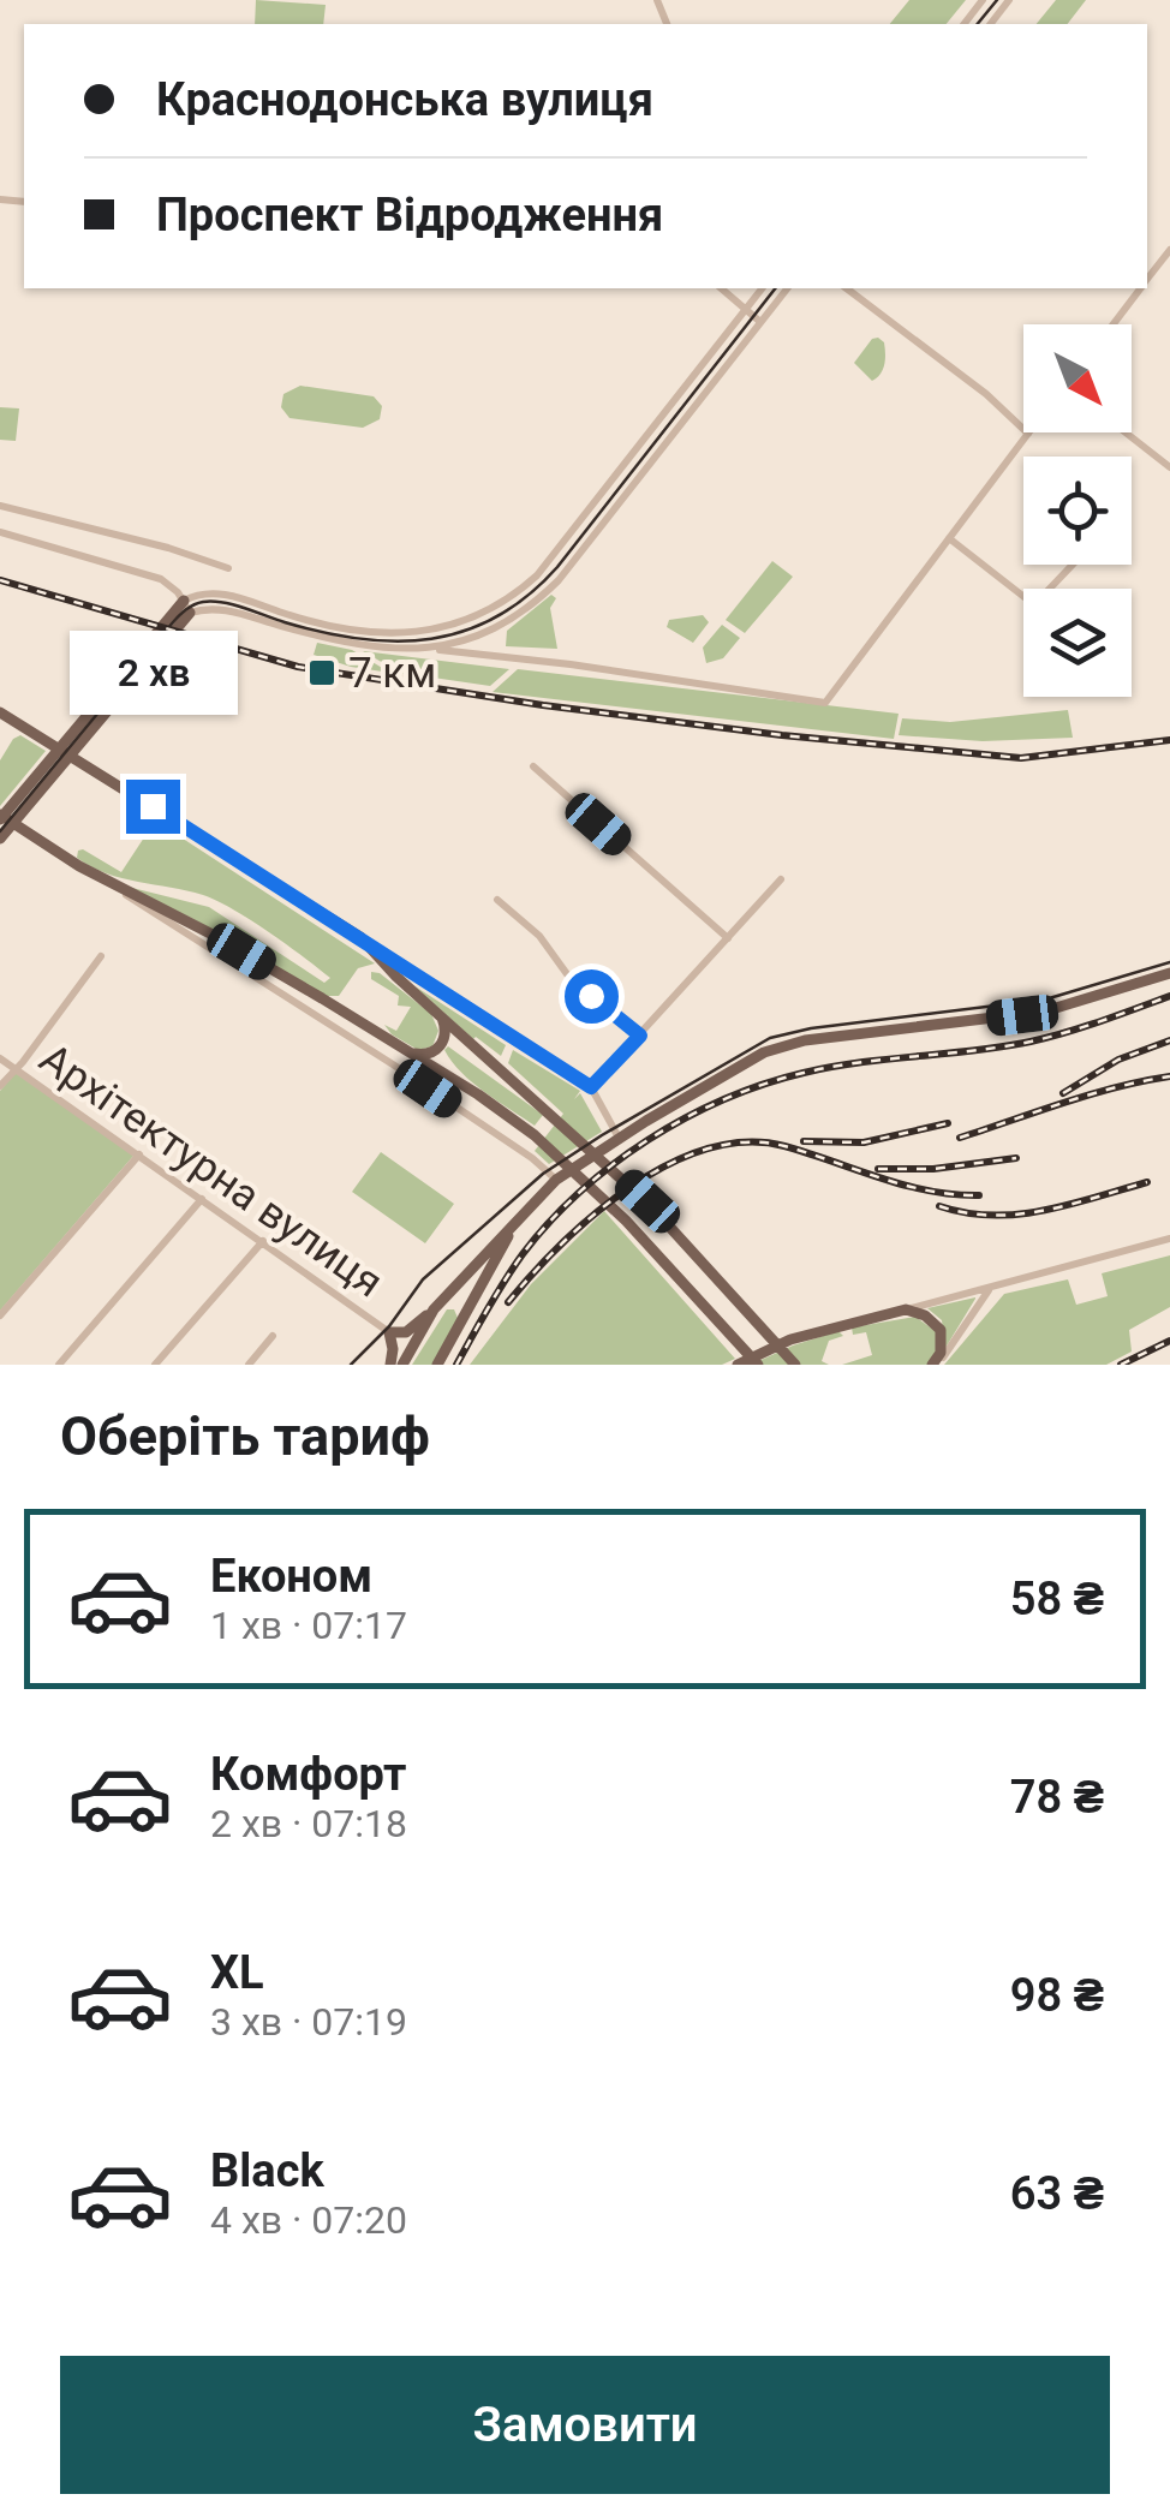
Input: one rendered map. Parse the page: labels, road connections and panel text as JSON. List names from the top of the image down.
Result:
{
  "streets": {
    "street": ["Архітектурна вулиця"]
  },
  "places": {
    "transit": ["7 км"]
  },
  "north": "bottom right",
  "page": {
    "banner": ["Краснодонська вулиця", "Проспект Відродження"],
    "bubble": "2 хв",
    "heading": "Оберіть тариф",
    "list": [
      {
        "name": "Економ",
        "note": "1 хв · 07:17",
        "value": "58 ₴"
      },
      {
        "name": "Комфорт",
        "note": "2 хв · 07:18",
        "value": "78 ₴"
      },
      {
        "name": "XL",
        "note": "3 хв · 07:19",
        "value": "98 ₴"
      },
      {
        "name": "Black",
        "note": "4 хв · 07:20",
        "value": "63 ₴"
      }
    ],
    "buttons": "Замовити"
  }
}
